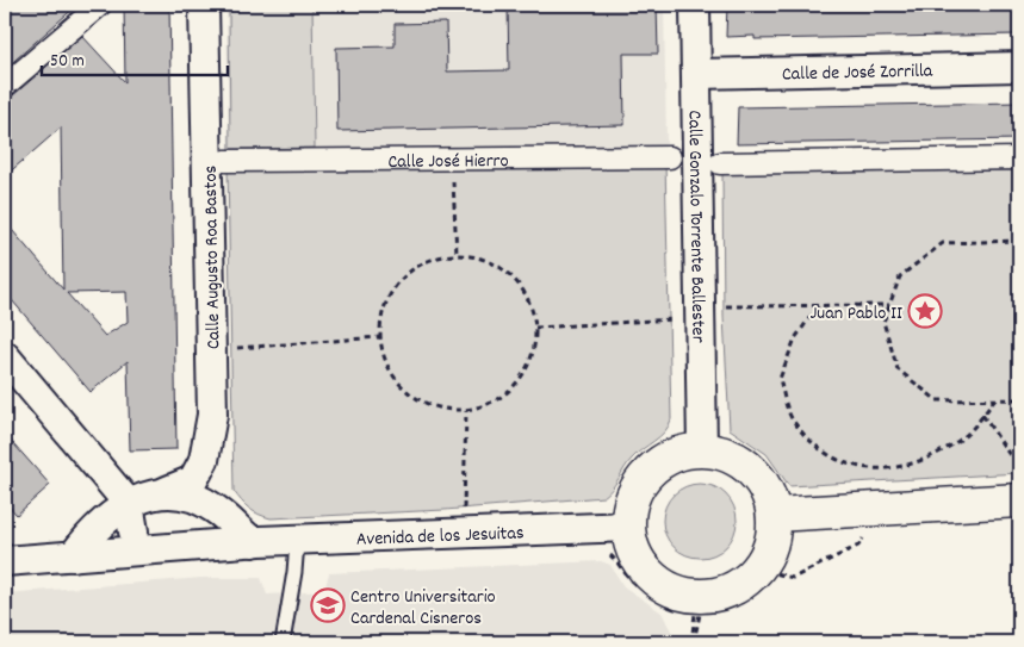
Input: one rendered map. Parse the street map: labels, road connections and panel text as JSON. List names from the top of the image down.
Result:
{
  "streets": {
    "street": [
      "Calle de José Zorrilla",
      "Calle José Hierro",
      "Calle Gonzalo Torrente Ballester",
      "Calle Augusto Roa Bastos",
      "Avenida de los Jesuitas"
    ]
  },
  "crossings": [
    ["Calle de José Zorrilla", "Calle Gonzalo Torrente Ballester"],
    ["Calle Gonzalo Torrente Ballester", "Avenida de los Jesuitas"]
  ],
  "places": {
    "place": ["Juan Pablo II"],
    "school or university": ["Centro Universitario Cardenal Cisneros"]
  },
  "scale_bar": "50 m"
}
